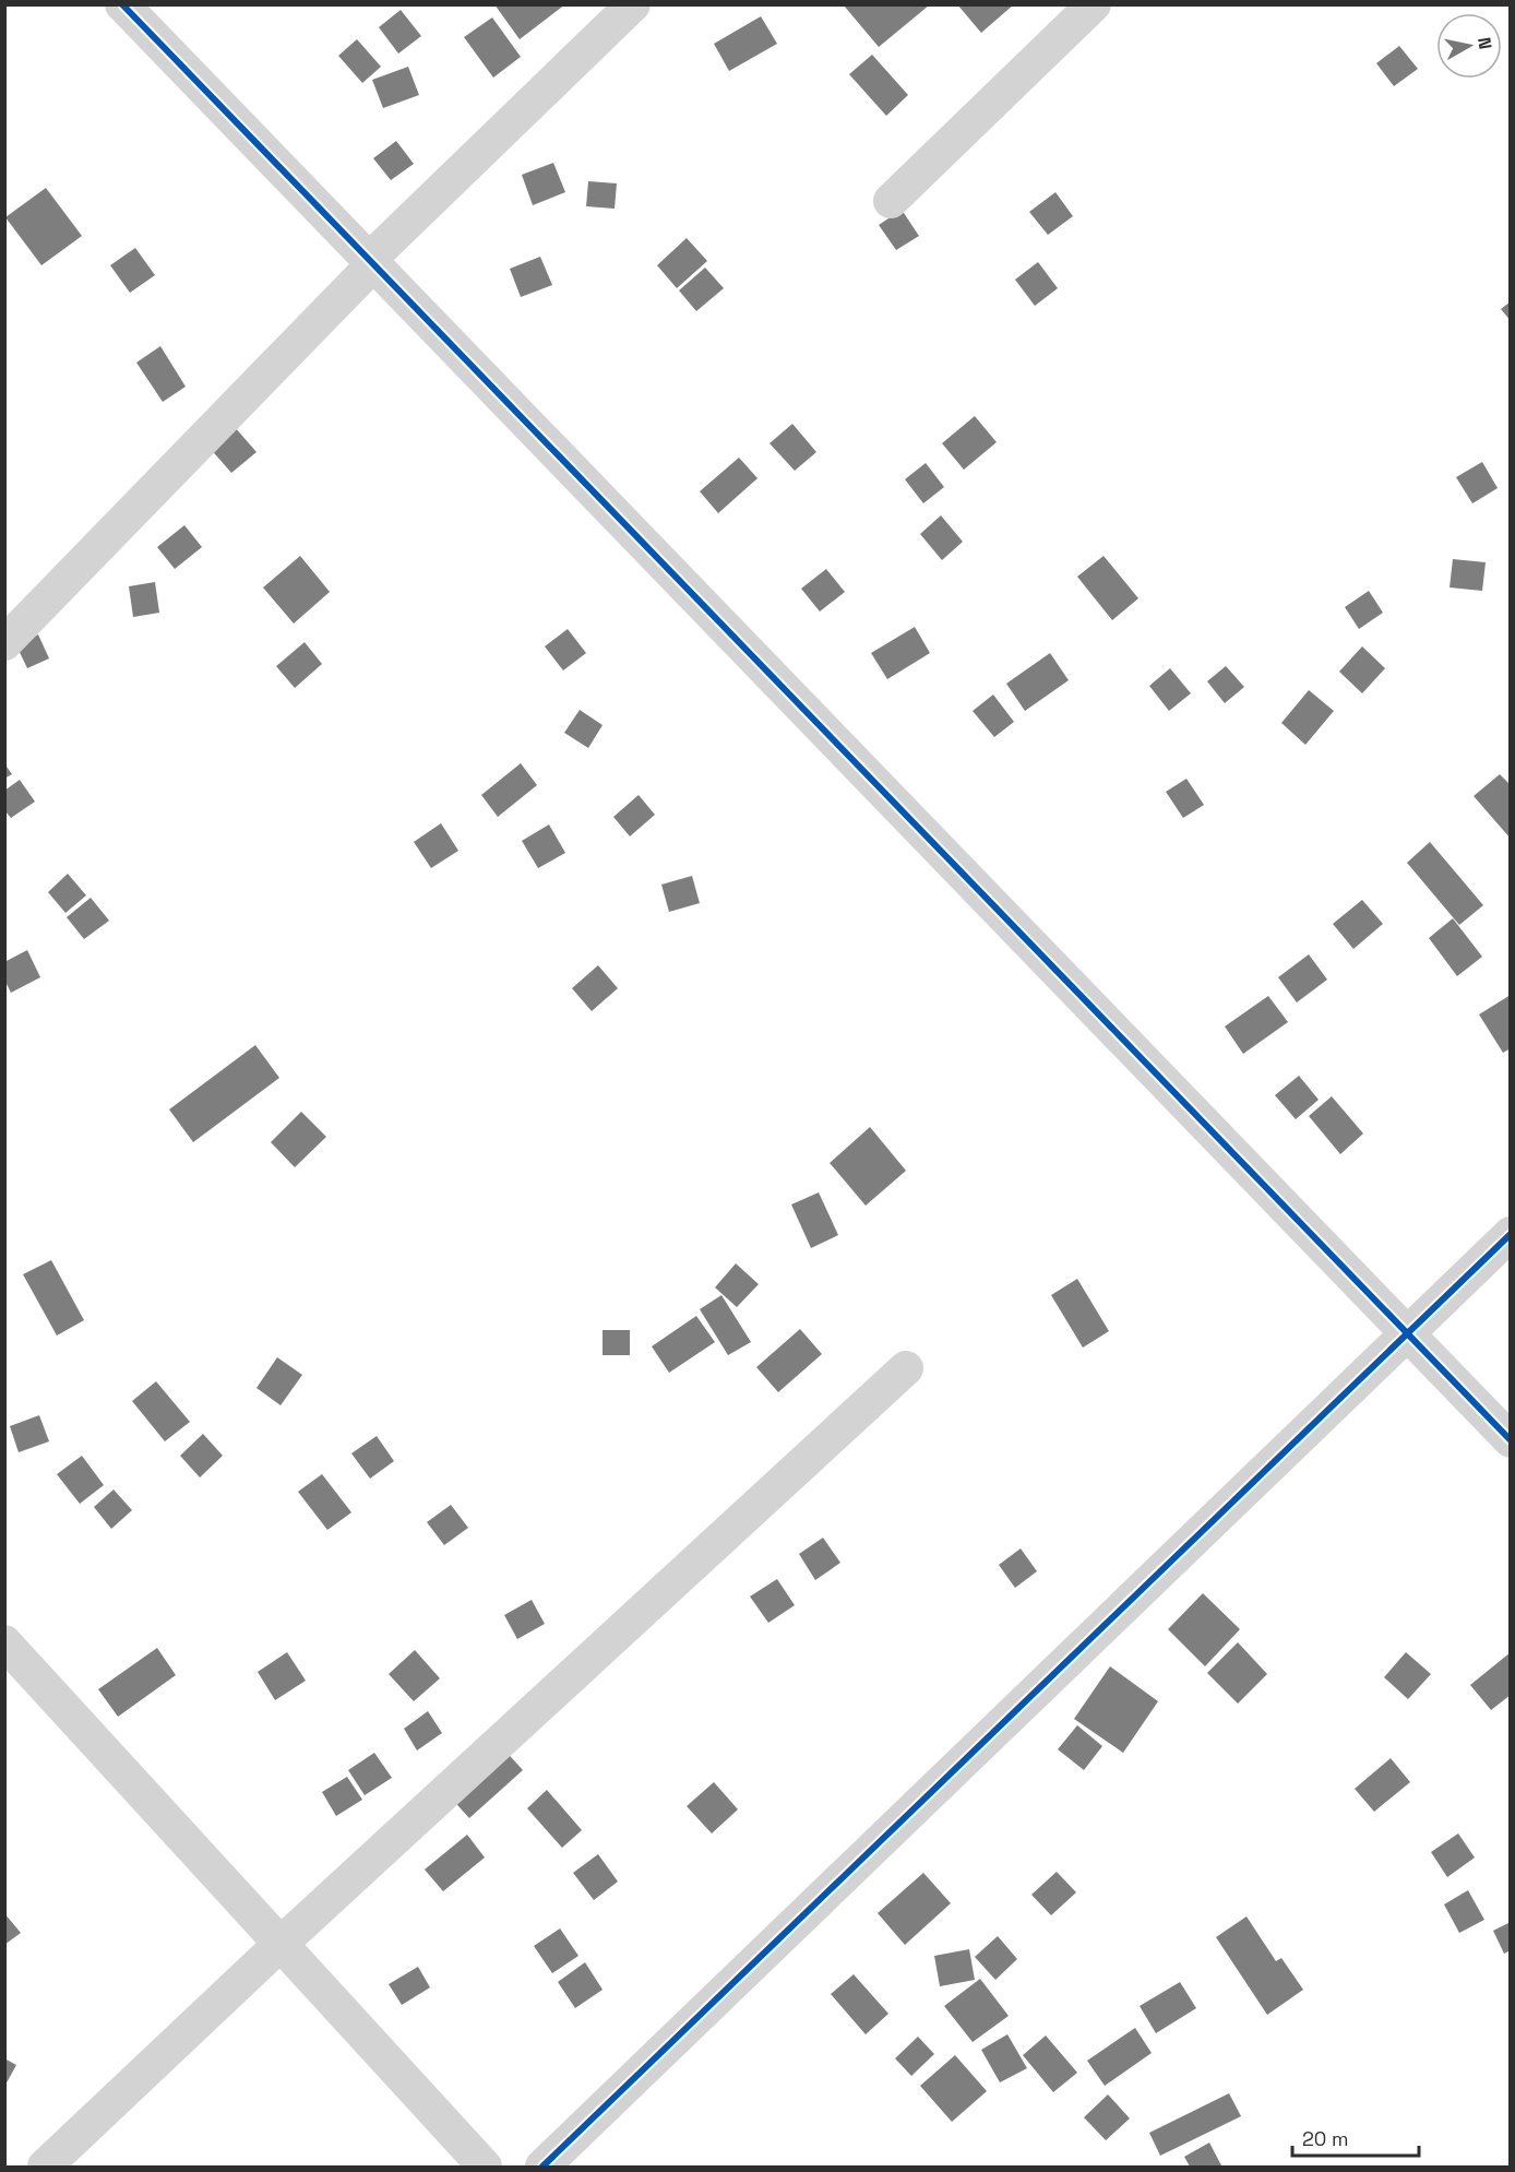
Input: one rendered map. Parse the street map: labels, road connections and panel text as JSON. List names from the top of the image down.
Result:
{
  "scale_bar": "20 m",
  "north": "right"
}
